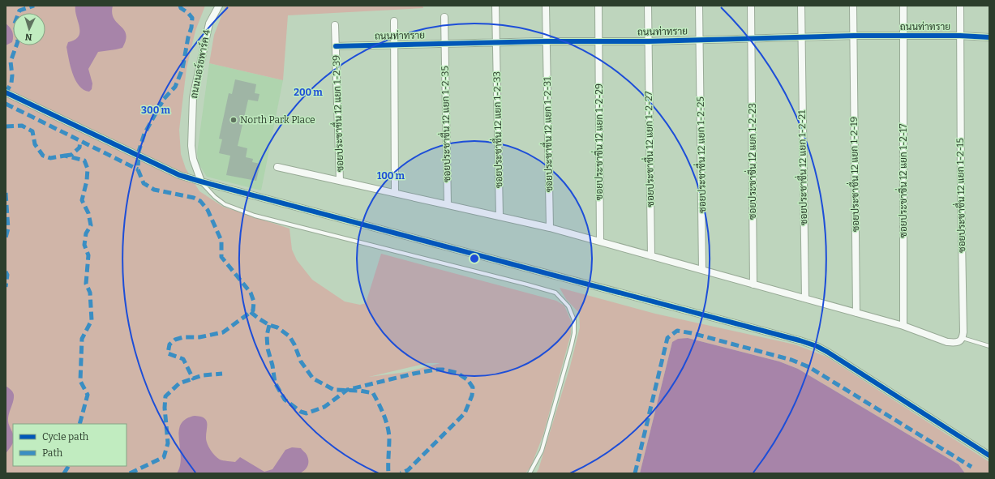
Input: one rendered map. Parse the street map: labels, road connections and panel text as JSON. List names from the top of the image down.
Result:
{
  "streets": {
    "street": [
      "ถนนท่าทราย",
      "ถนนนอร์ธพาร์ค 4",
      "ซอยประชาชื่น 12 แยก 1-2-39",
      "ซอยประชาชื่น 12 แยก 1-2-35",
      "ซอยประชาชื่น 12 แยก 1-2-33",
      "ซอยประชาชื่น 12 แยก 1-2-31",
      "ซอยประชาชื่น 12 แยก 1-2-29",
      "ซอยประชาชื่น 12 แยก 1-2-27",
      "ซอยประชาชื่น 12 แยก 1-2-25",
      "ซอยประชาชื่น 12 แยก 1-2-23",
      "ซอยประชาชื่น 12 แยก 1-2-21",
      "ซอยประชาชื่น 12 แยก 1-2-19",
      "ซอยประชาชื่น 12 แยก 1-2-17",
      "ซอยประชาชื่น 12 แยก 1-2-15"
    ]
  },
  "crossings": [
    ["ถนนท่าทราย", "ซอยประชาชื่น 12 แยก 1-2-39"],
    ["ถนนท่าทราย", "ซอยประชาชื่น 12 แยก 1-2-35"],
    ["ถนนท่าทราย", "ซอยประชาชื่น 12 แยก 1-2-33"],
    ["ถนนท่าทราย", "ซอยประชาชื่น 12 แยก 1-2-31"],
    ["ถนนท่าทราย", "ซอยประชาชื่น 12 แยก 1-2-29"],
    ["ถนนท่าทราย", "ซอยประชาชื่น 12 แยก 1-2-27"],
    ["ถนนท่าทราย", "ซอยประชาชื่น 12 แยก 1-2-25"],
    ["ถนนท่าทราย", "ซอยประชาชื่น 12 แยก 1-2-23"],
    ["ถนนท่าทราย", "ซอยประชาชื่น 12 แยก 1-2-21"],
    ["ถนนท่าทราย", "ซอยประชาชื่น 12 แยก 1-2-19"],
    ["ถนนท่าทราย", "ซอยประชาชื่น 12 แยก 1-2-17"],
    ["ถนนท่าทราย", "ซอยประชาชื่น 12 แยก 1-2-15"]
  ],
  "places": ["North Park Place"],
  "legend": ["Cycle path", "Path"],
  "north": "bottom",
  "rings": ["200 m", "300 m", "100 m"]
}
